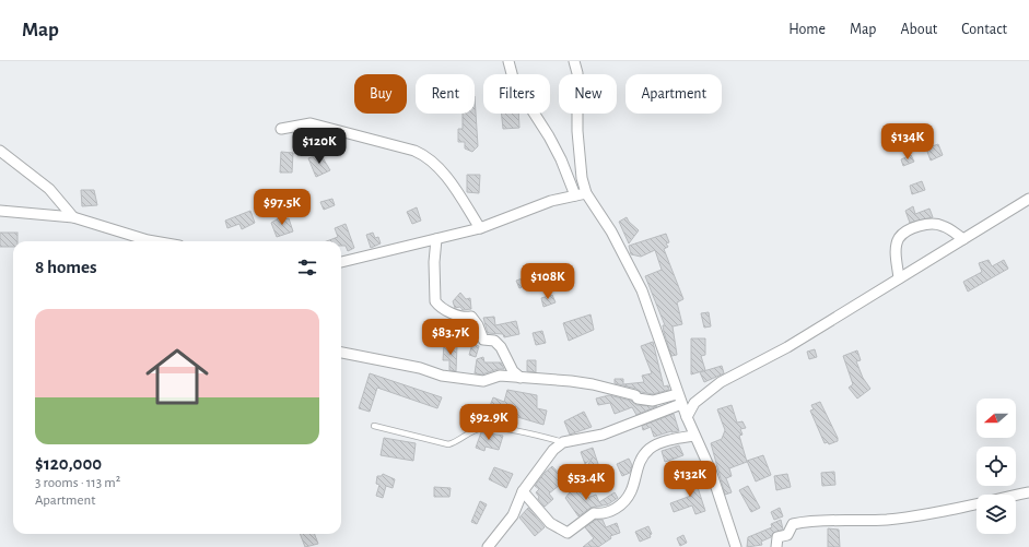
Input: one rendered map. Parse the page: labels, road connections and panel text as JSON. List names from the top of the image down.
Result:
{
  "north": "left",
  "page": {
    "header": "Map",
    "nav": [
      "Home",
      "Map",
      "About",
      "Contact"
    ],
    "chip": [
      "Buy",
      "Rent",
      "Filters",
      "New",
      "Apartment"
    ],
    "price": [
      "$134K",
      "$120K",
      "$97.5K",
      "$108K",
      "$83.7K",
      "$92.9K",
      "$132K",
      "$53.4K"
    ],
    "heading": "8 homes",
    "list": [
      {
        "name": "$120,000",
        "note": "3 rooms · 113 m² · Apartment"
      }
    ]
  }
}
